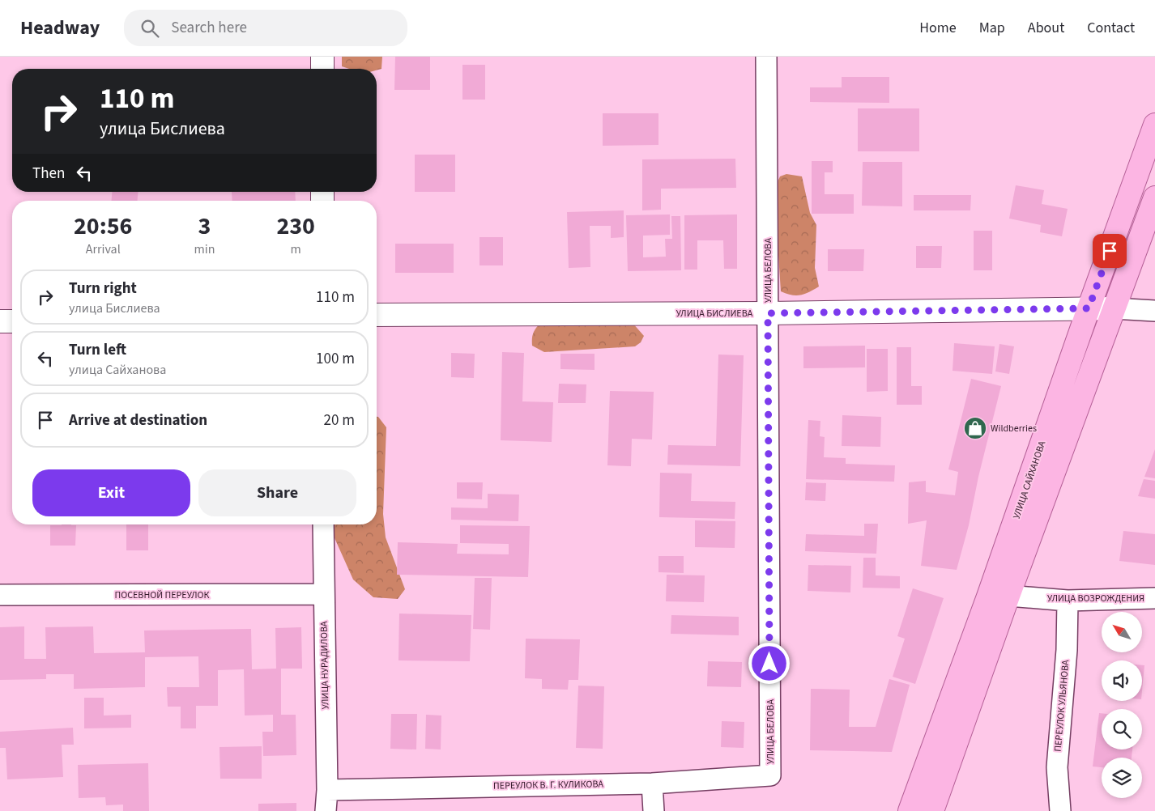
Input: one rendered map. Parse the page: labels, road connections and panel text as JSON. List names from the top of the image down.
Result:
{
  "streets": {
    "main road": ["УЛИЦА САЙХАНОВА"],
    "street": [
      "УЛИЦА БЕЛОВА",
      "УЛИЦА БИСЛИЕВА",
      "ПОСЕВНОЙ ПЕРЕУЛОК",
      "УЛИЦА ВОЗРОЖДЕНИЯ",
      "УЛИЦА НУРАДИЛОВА",
      "ПЕРЕУЛОК УЛЬЯНОВА",
      "ПЕРЕУЛОК В. Г. КУЛИКОВА"
    ]
  },
  "crossings": [
    ["УЛИЦА БЕЛОВА", "УЛИЦА БИСЛИЕВА"],
    ["УЛИЦА БЕЛОВА", "ПЕРЕУЛОК В. Г. КУЛИКОВА"],
    ["УЛИЦА БИСЛИЕВА", "УЛИЦА САЙХАНОВА"],
    ["УЛИЦА САЙХАНОВА", "УЛИЦА ВОЗРОЖДЕНИЯ"],
    ["ПОСЕВНОЙ ПЕРЕУЛОК", "УЛИЦА НУРАДИЛОВА"],
    ["УЛИЦА ВОЗРОЖДЕНИЯ", "ПЕРЕУЛОК УЛЬЯНОВА"],
    ["УЛИЦА НУРАДИЛОВА", "ПЕРЕУЛОК В. Г. КУЛИКОВА"]
  ],
  "places": {
    "shop": ["Wildberries"]
  },
  "north": "top left",
  "page": {
    "header": "Headway",
    "search": "Search here",
    "nav": [
      "Home",
      "Map",
      "About",
      "Contact"
    ],
    "turn": ["110 m", "улица Бислиева"],
    "then": "Then",
    "eta": [
      "20:56",
      "Arrival",
      "3",
      "min",
      "230",
      "m"
    ],
    "list": [
      {
        "name": "Turn right",
        "note": "улица Бислиева",
        "value": "110 m"
      },
      {
        "name": "Turn left",
        "note": "улица Сайханова",
        "value": "100 m"
      },
      {
        "name": "Arrive at destination",
        "value": "20 m"
      }
    ],
    "buttons": ["Exit", "Share"]
  }
}
